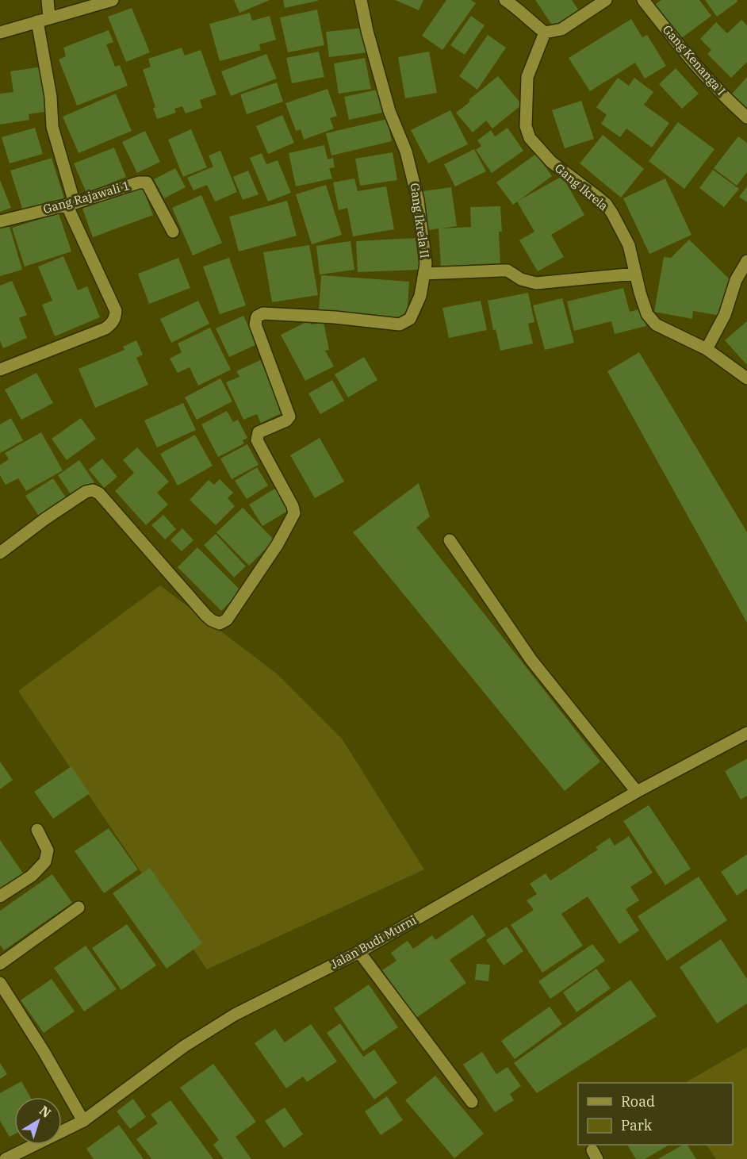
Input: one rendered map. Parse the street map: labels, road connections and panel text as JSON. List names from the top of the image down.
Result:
{
  "streets": {
    "street": [
      "Gang Kenanga I",
      "Gang Ikrela",
      "Gang Rajawali 1",
      "Gang Ikrela II",
      "Jalan Budi Murni"
    ]
  },
  "legend": ["Road", "Park"],
  "north": "top right"
}
